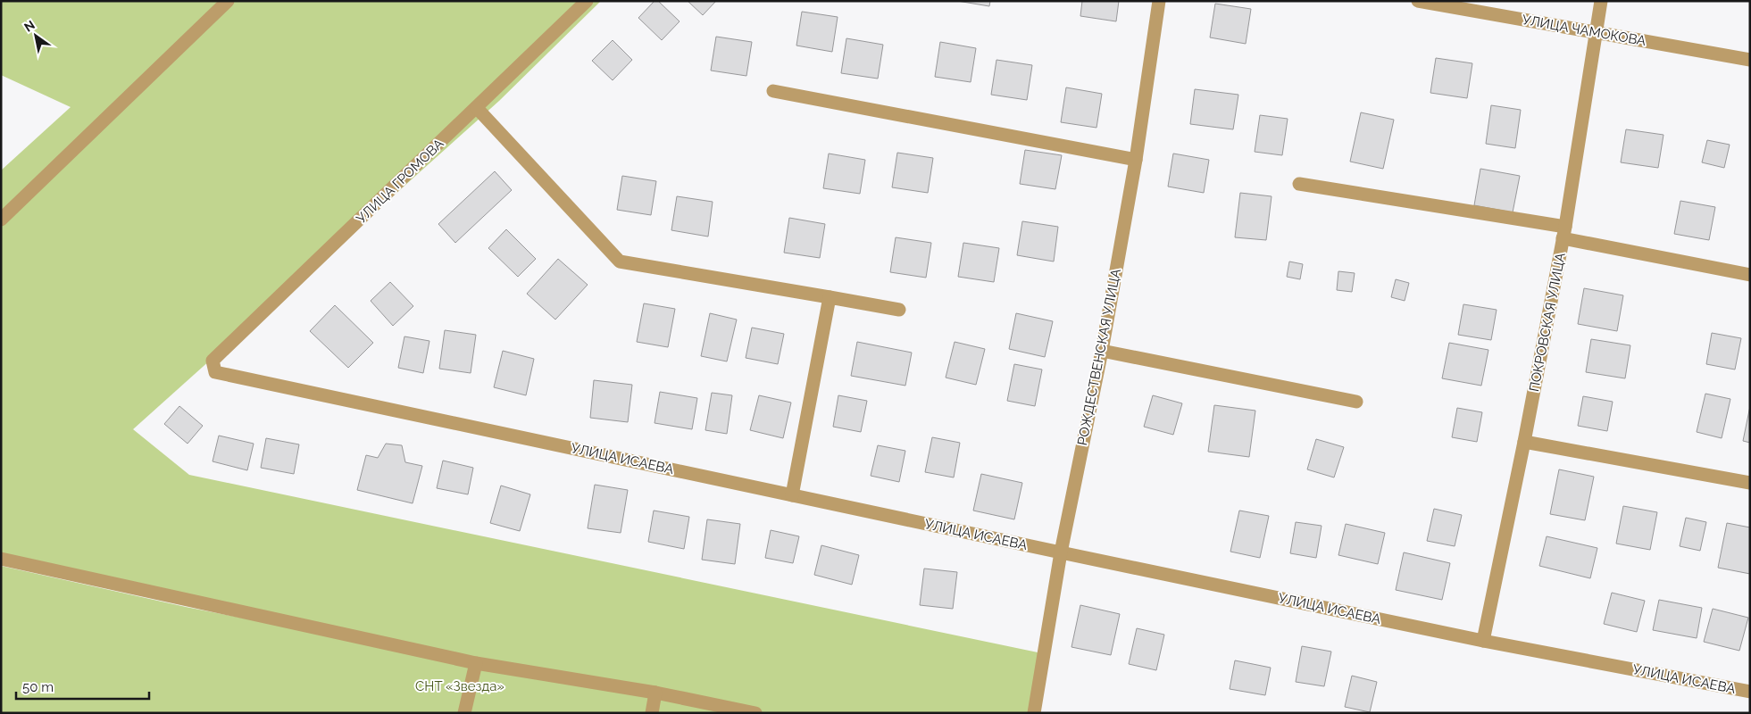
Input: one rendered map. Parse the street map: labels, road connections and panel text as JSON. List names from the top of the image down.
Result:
{
  "streets": {
    "street": [
      "УЛИЦА ЧАМОКОВА",
      "УЛИЦА ГРОМОВА",
      "ПОКРОВСКАЯ УЛИЦА",
      "РОЖДЕСТВЕНСКАЯ УЛИЦА",
      "УЛИЦА ИСАЕВА"
    ]
  },
  "crossings": [
    ["УЛИЦА ЧАМОКОВА", "ПОКРОВСКАЯ УЛИЦА"],
    ["УЛИЦА ГРОМОВА", "УЛИЦА ИСАЕВА"],
    ["ПОКРОВСКАЯ УЛИЦА", "УЛИЦА ИСАЕВА"],
    ["РОЖДЕСТВЕНСКАЯ УЛИЦА", "УЛИЦА ИСАЕВА"]
  ],
  "parks": ["СНТ «Звезда»"],
  "scale_bar": "50 m",
  "north": "top left"
}
